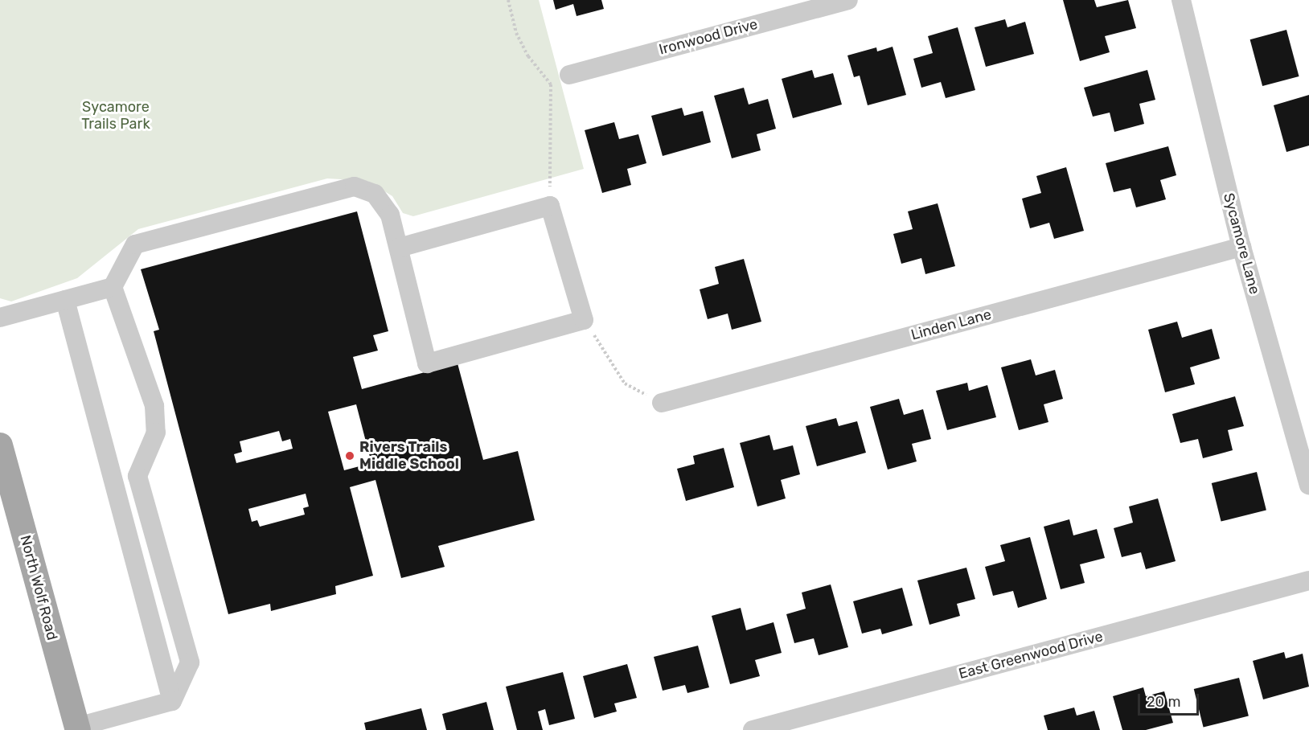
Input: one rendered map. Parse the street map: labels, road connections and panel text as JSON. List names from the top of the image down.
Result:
{
  "streets": {
    "main road": ["North Wolf Road"],
    "street": [
      "Ironwood Drive",
      "Sycamore Lane",
      "Linden Lane",
      "East Greenwood Drive"
    ]
  },
  "crossings": [
    ["Sycamore Lane", "Linden Lane"]
  ],
  "parks": ["Sycamore Trails Park"],
  "places": ["Rivers Trails Middle School"],
  "scale_bar": "20 m"
}
